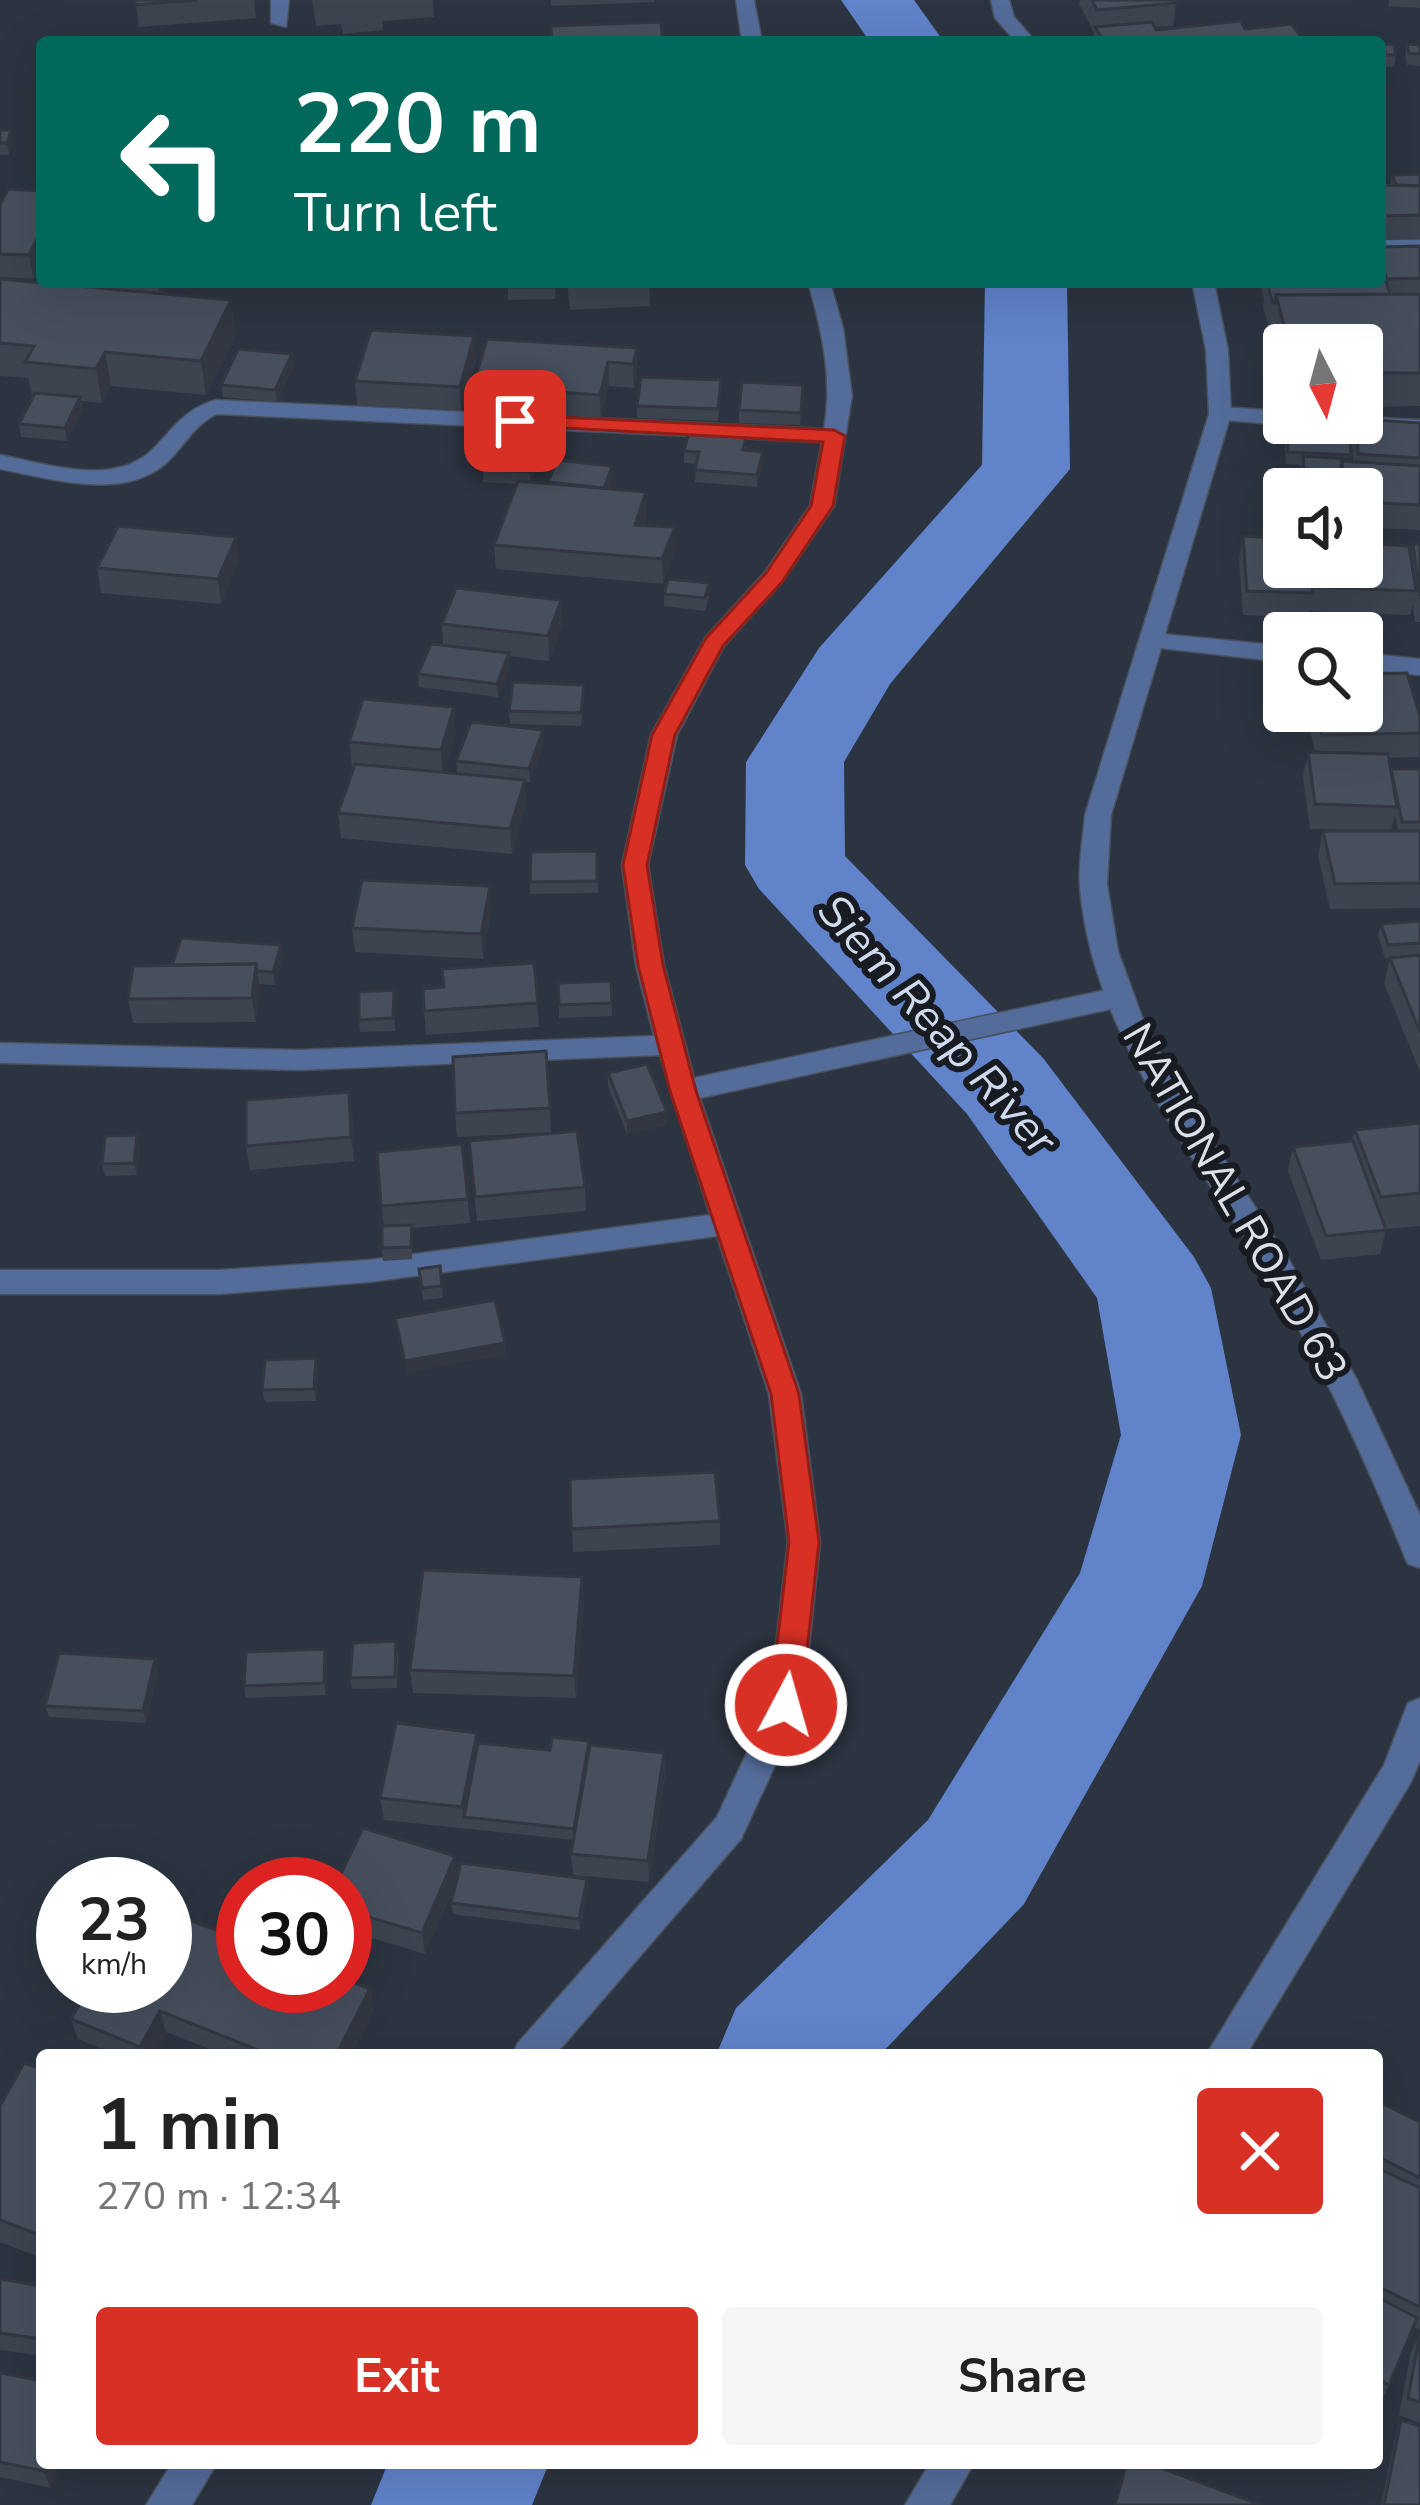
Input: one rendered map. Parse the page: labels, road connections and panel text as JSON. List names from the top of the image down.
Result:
{
  "streets": {
    "street": ["NATIONAL ROAD 63"]
  },
  "water": ["Siem Reap River"],
  "north": "bottom",
  "page": {
    "turn": ["220 m", "Turn left"],
    "speed": "23 km/h",
    "limit": "30",
    "heading": ["1 min", "270 m · 12:34"],
    "buttons": ["Exit", "Share"]
  }
}
